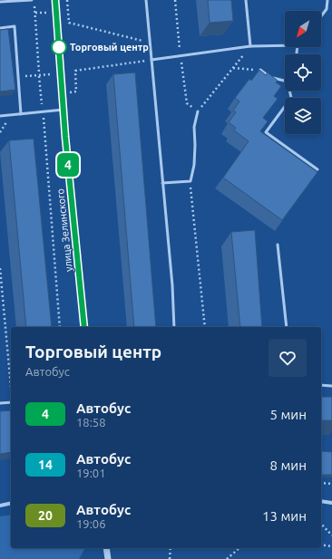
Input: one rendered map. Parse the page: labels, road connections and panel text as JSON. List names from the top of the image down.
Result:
{
  "streets": {
    "street": ["улица Зелинского"]
  },
  "places": ["Торговый центр"],
  "lines": ["bus line 4"],
  "north": "bottom left",
  "page": {
    "on_map": "4",
    "heading": ["Торговый центр", "Автобус"],
    "list": [
      {
        "mark": "4",
        "name": "Автобус",
        "note": "18:58",
        "value": "5 мин"
      },
      {
        "mark": "14",
        "name": "Автобус",
        "note": "19:01",
        "value": "8 мин"
      },
      {
        "mark": "20",
        "name": "Автобус",
        "note": "19:06",
        "value": "13 мин"
      }
    ]
  }
}
